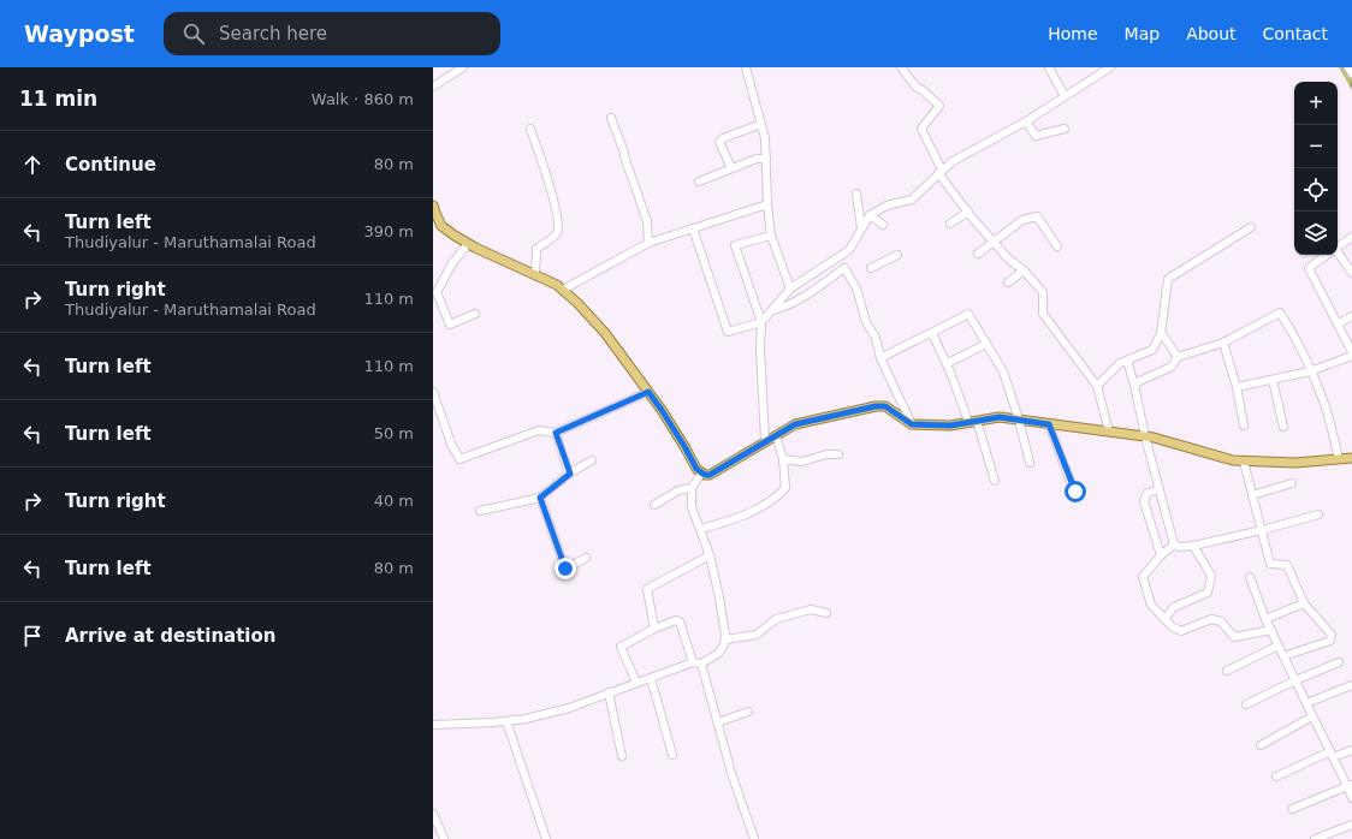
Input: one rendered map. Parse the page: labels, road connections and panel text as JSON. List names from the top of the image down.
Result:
{
  "page": {
    "header": "Waypost",
    "search": "Search here",
    "nav": [
      "Home",
      "Map",
      "About",
      "Contact"
    ],
    "heading": ["11 min", "Walk · 860 m"],
    "map_buttons": ["+", "−"],
    "list": [
      ["Continue", "80 m"],
      ["Turn left", "Thudiyalur - Maruthamalai Road", "390 m"],
      ["Turn right", "Thudiyalur - Maruthamalai Road", "110 m"],
      ["Turn left", "110 m"],
      ["Turn left", "50 m"],
      ["Turn right", "40 m"],
      ["Turn left", "80 m"],
      "Arrive at destination"
    ]
  }
}
